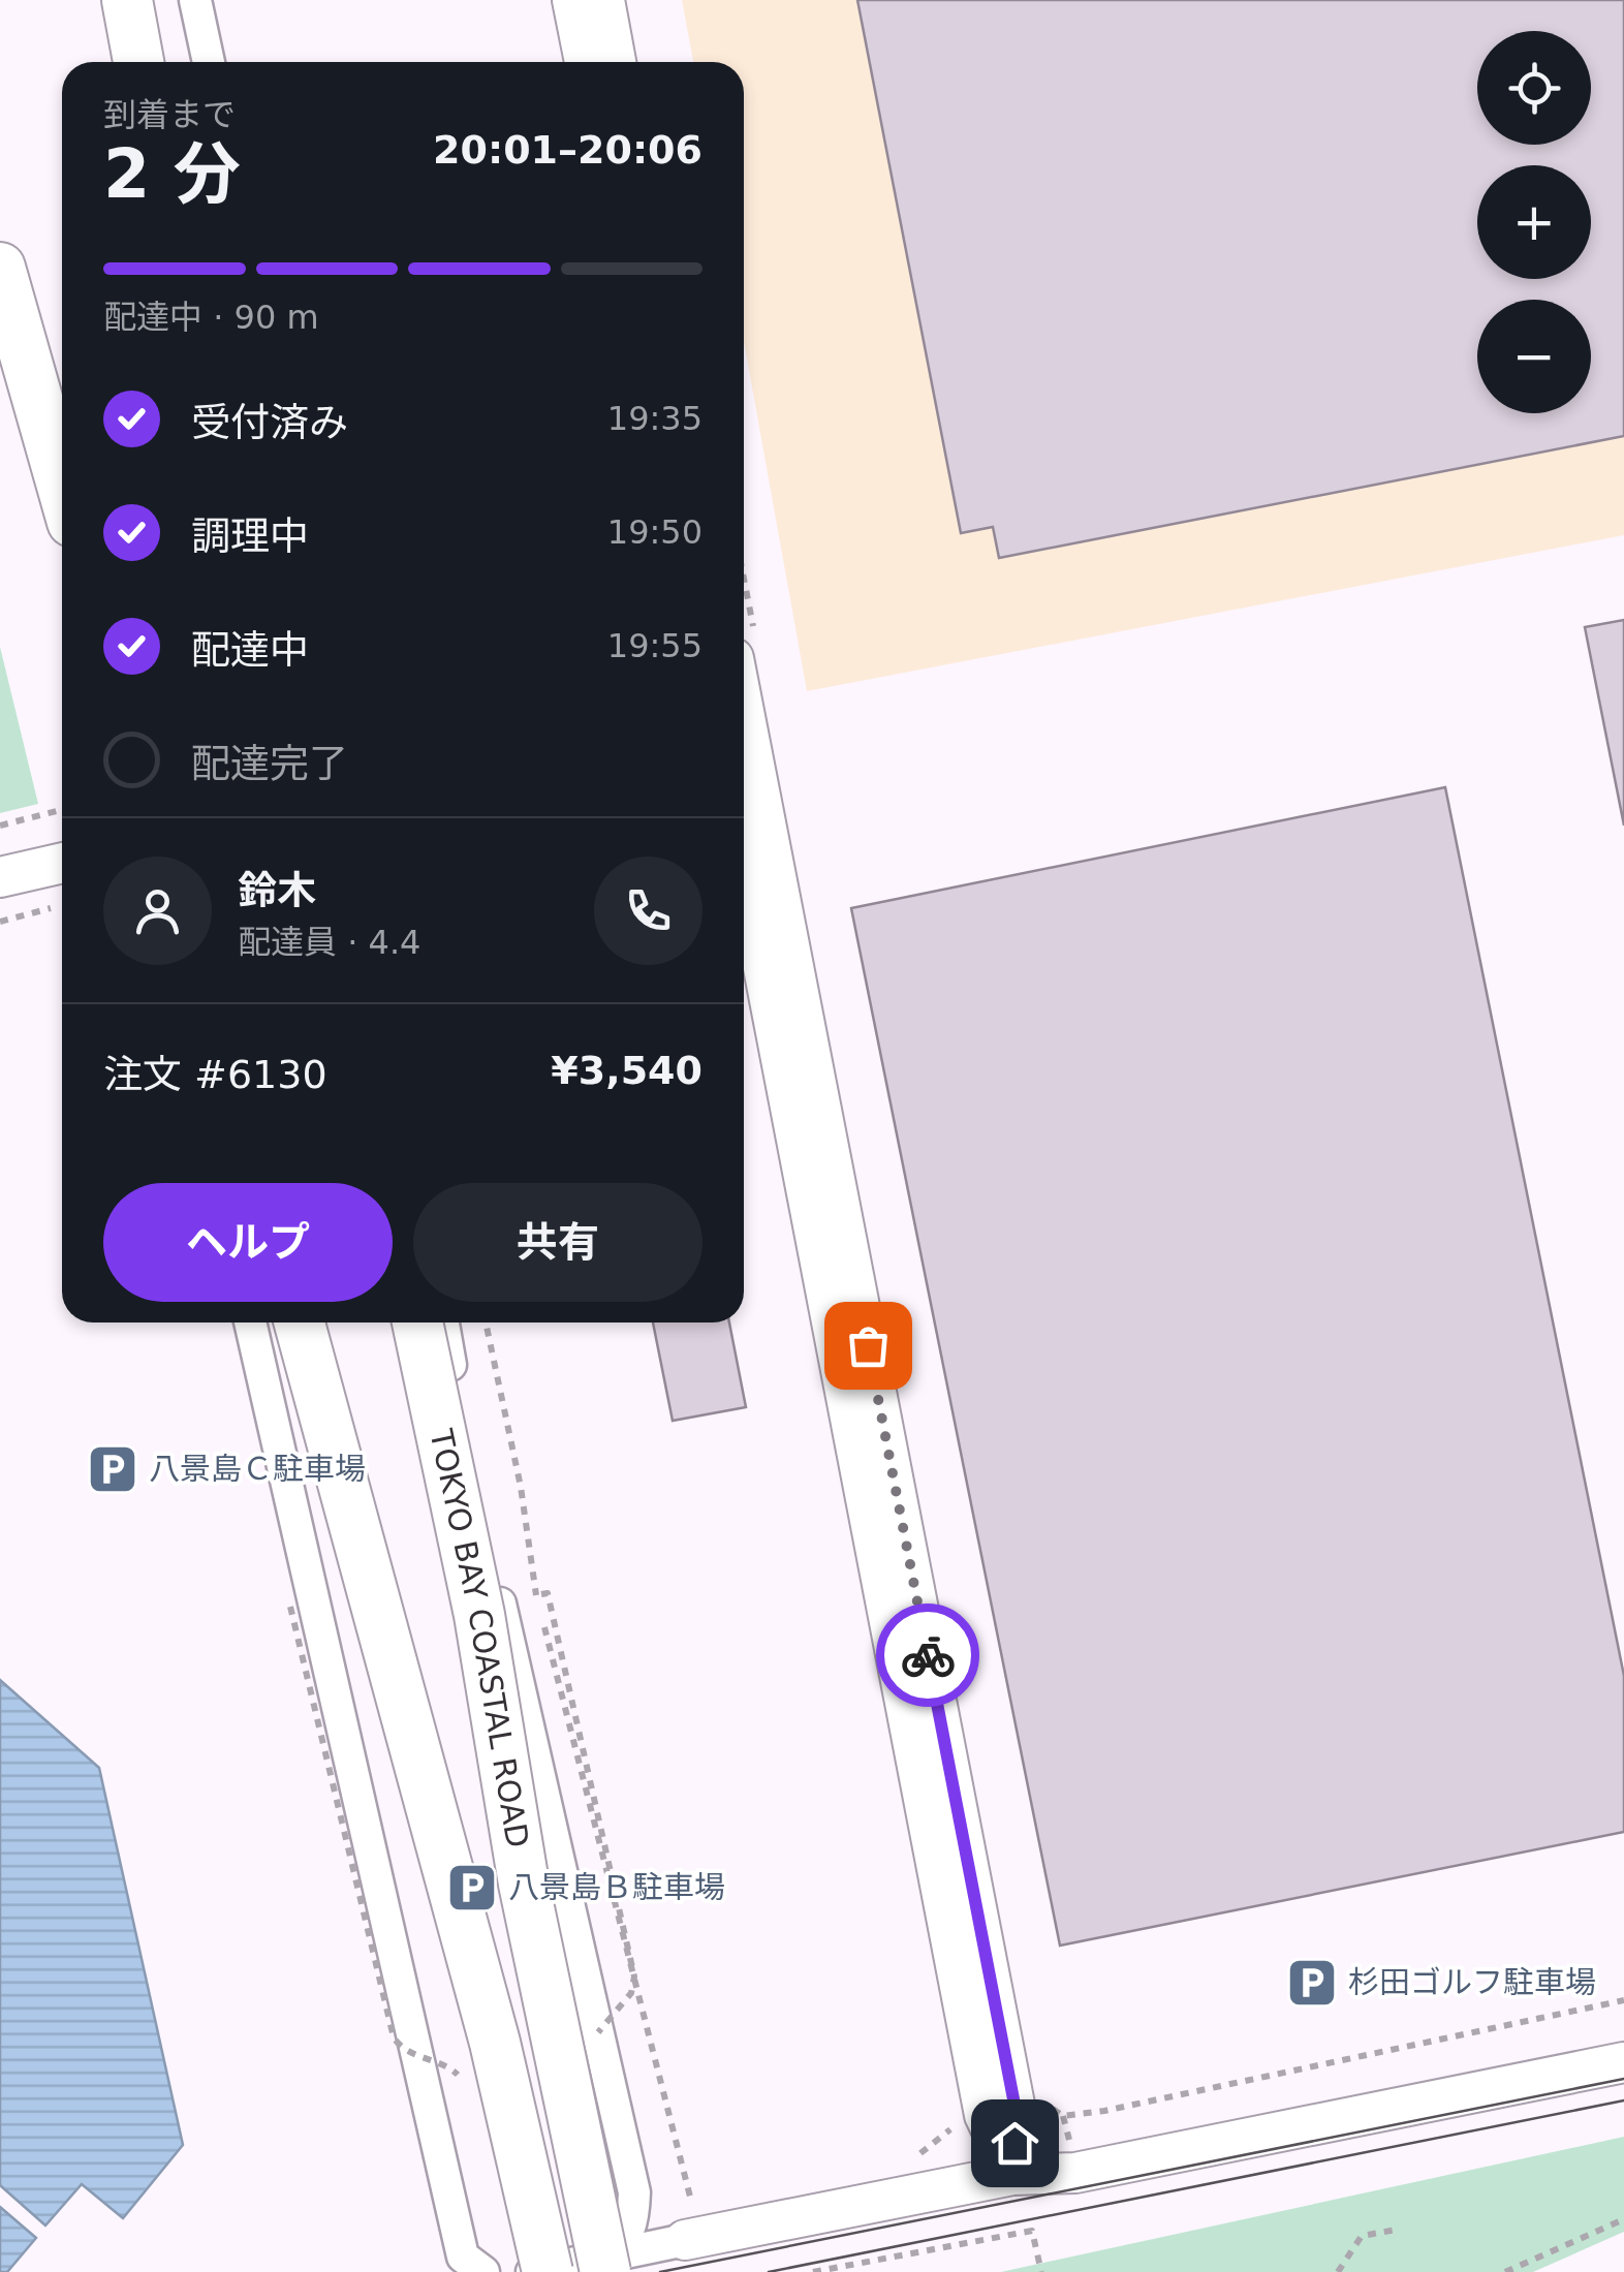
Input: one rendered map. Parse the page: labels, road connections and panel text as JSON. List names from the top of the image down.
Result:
{
  "streets": {
    "highway": ["TOKYO BAY COASTAL ROAD"]
  },
  "places": {
    "parking": ["八景島Ｃ駐車場", "八景島Ｂ駐車場", "杉田ゴルフ駐車場"]
  },
  "page": {
    "map_buttons": ["+", "−"],
    "heading": ["2 分", "到着まで", "20:01–20:06"],
    "panel": [
      "鈴木",
      "配達員 · 4.4",
      "注文 #6130",
      "¥3,540"
    ],
    "bar": "配達中 · 90 m",
    "list": [
      ["受付済み", "19:35"],
      ["調理中", "19:50"],
      ["配達中", "19:55"],
      "配達完了"
    ],
    "buttons": ["ヘルプ", "共有"]
  }
}
